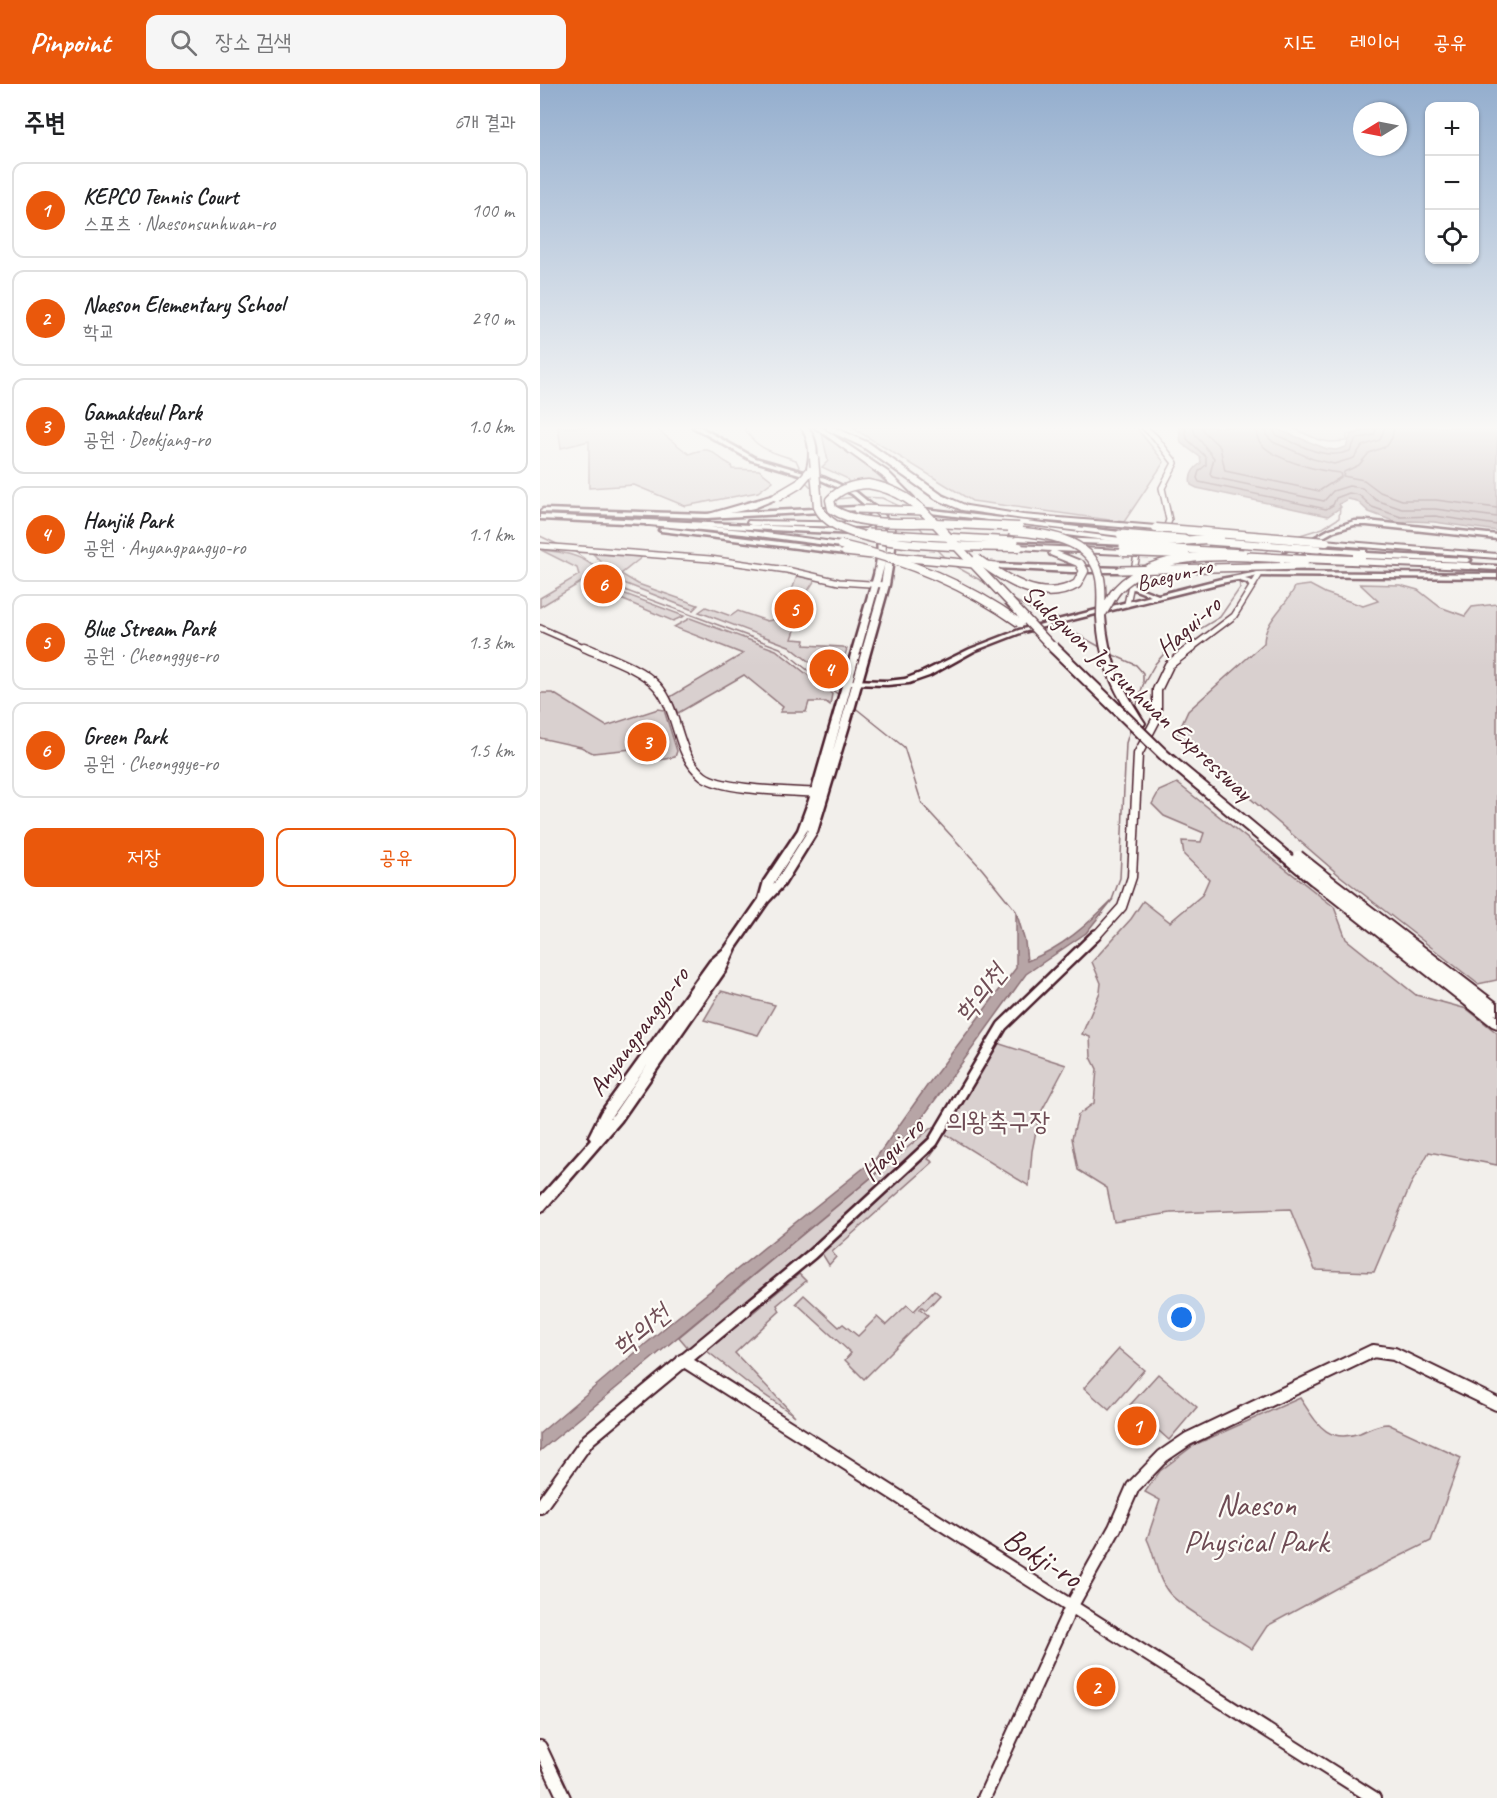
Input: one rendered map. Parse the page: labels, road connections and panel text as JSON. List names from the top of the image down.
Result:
{
  "streets": {
    "highway": ["Sudogwon Je1sunhwan Expressway"],
    "main road": ["Baegun-ro", "Anyangpangyo-ro"],
    "street": ["Hagui-ro", "Bokji-ro"]
  },
  "crossings": [
    ["Baegun-ro", "Hagui-ro"],
    ["Baegun-ro", "Anyangpangyo-ro"],
    ["Hagui-ro", "Bokji-ro"]
  ],
  "water": ["학의천"],
  "parks": ["의왕축구장", "Naeson Physical Park"],
  "north": "left",
  "page": {
    "header": "Pinpoint",
    "search": "장소 검색",
    "nav": ["지도", "레이어", "공유"],
    "heading": ["주변", "6개 결과"],
    "map_buttons": ["+", "−"],
    "list": [
      {
        "mark": "1",
        "name": "KEPCO Tennis Court",
        "note": "스포츠 · Naesonsunhwan-ro",
        "value": "100 m"
      },
      {
        "mark": "2",
        "name": "Naeson Elementary School",
        "note": "학교",
        "value": "290 m"
      },
      {
        "mark": "3",
        "name": "Gamakdeul Park",
        "note": "공원 · Deokjang-ro",
        "value": "1.0 km"
      },
      {
        "mark": "4",
        "name": "Hanjik Park",
        "note": "공원 · Anyangpangyo-ro",
        "value": "1.1 km"
      },
      {
        "mark": "5",
        "name": "Blue Stream Park",
        "note": "공원 · Cheonggye-ro",
        "value": "1.3 km"
      },
      {
        "mark": "6",
        "name": "Green Park",
        "note": "공원 · Cheonggye-ro",
        "value": "1.5 km"
      }
    ],
    "pins": [
      "6",
      "5",
      "4",
      "3",
      "1",
      "2"
    ],
    "buttons": ["저장", "공유"]
  }
}
